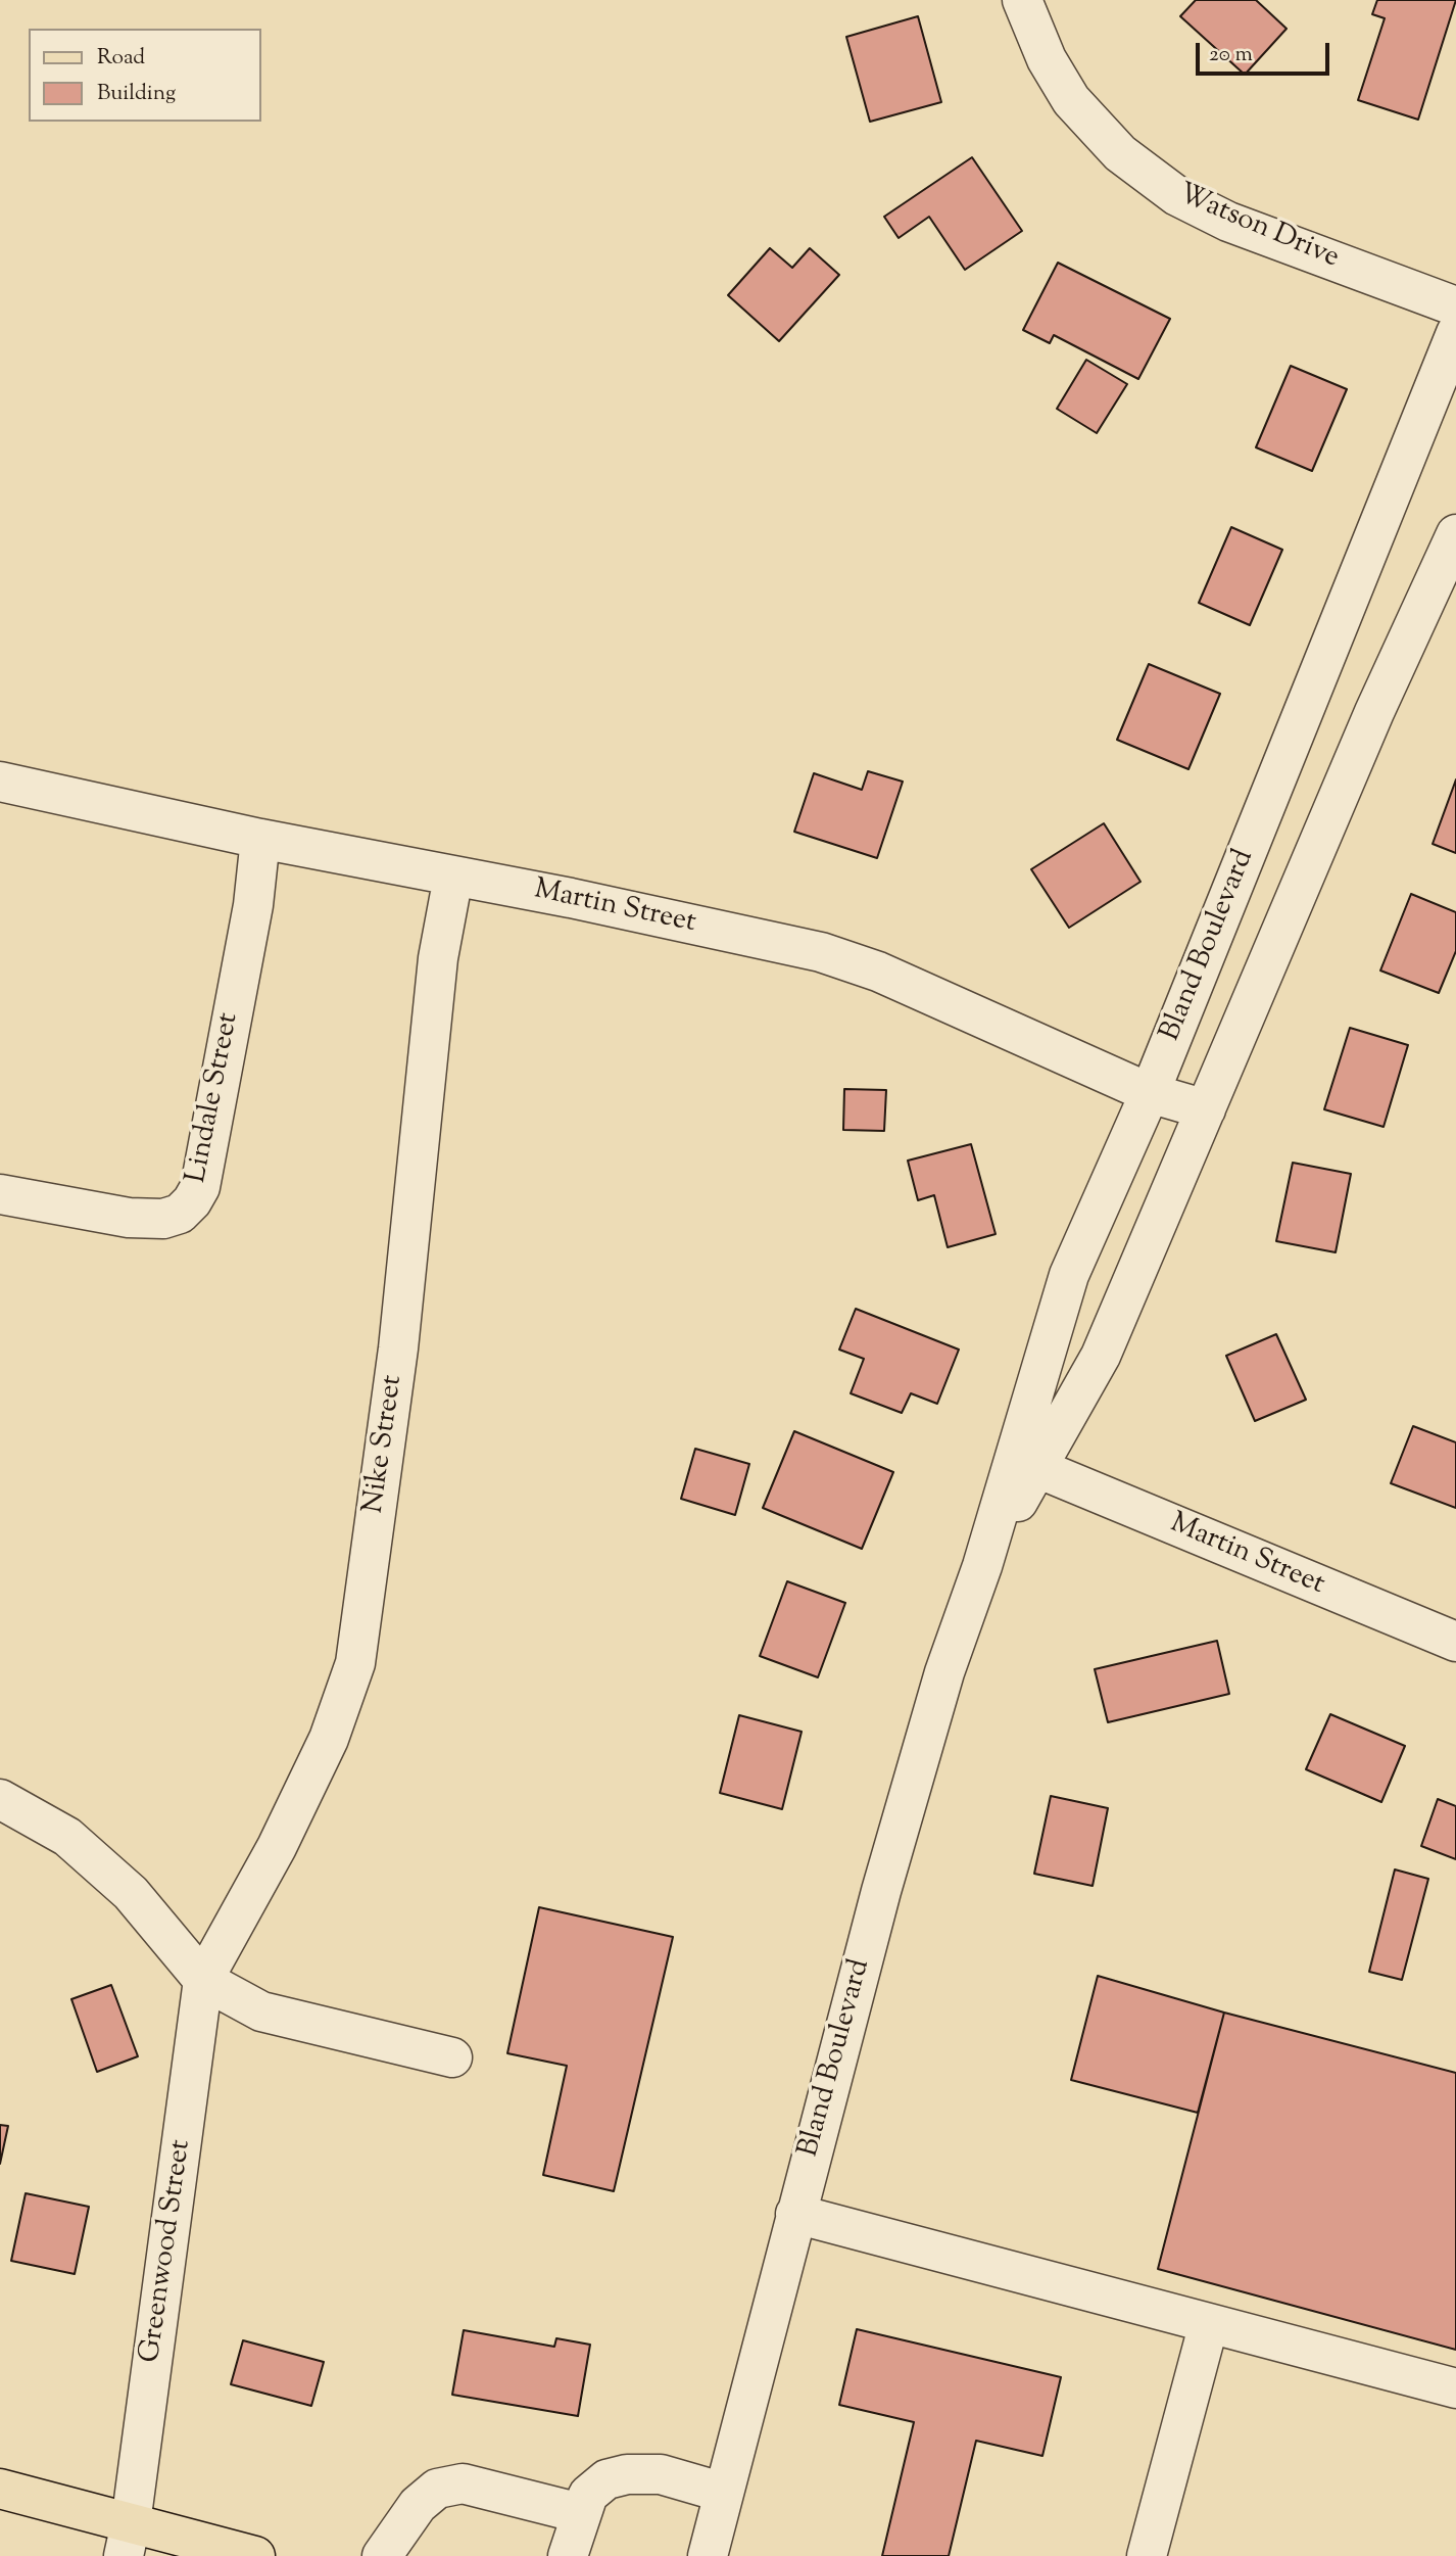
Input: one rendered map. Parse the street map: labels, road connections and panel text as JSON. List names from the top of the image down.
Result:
{
  "streets": {
    "street": [
      "Watson Drive",
      "Martin Street",
      "Bland Boulevard",
      "Lindale Street",
      "Nike Street",
      "Greenwood Street"
    ]
  },
  "crossings": [
    ["Martin Street", "Bland Boulevard"],
    ["Martin Street", "Lindale Street"],
    ["Martin Street", "Nike Street"],
    ["Nike Street", "Greenwood Street"]
  ],
  "legend": ["Road", "Building"],
  "scale_bar": "20 m"
}
